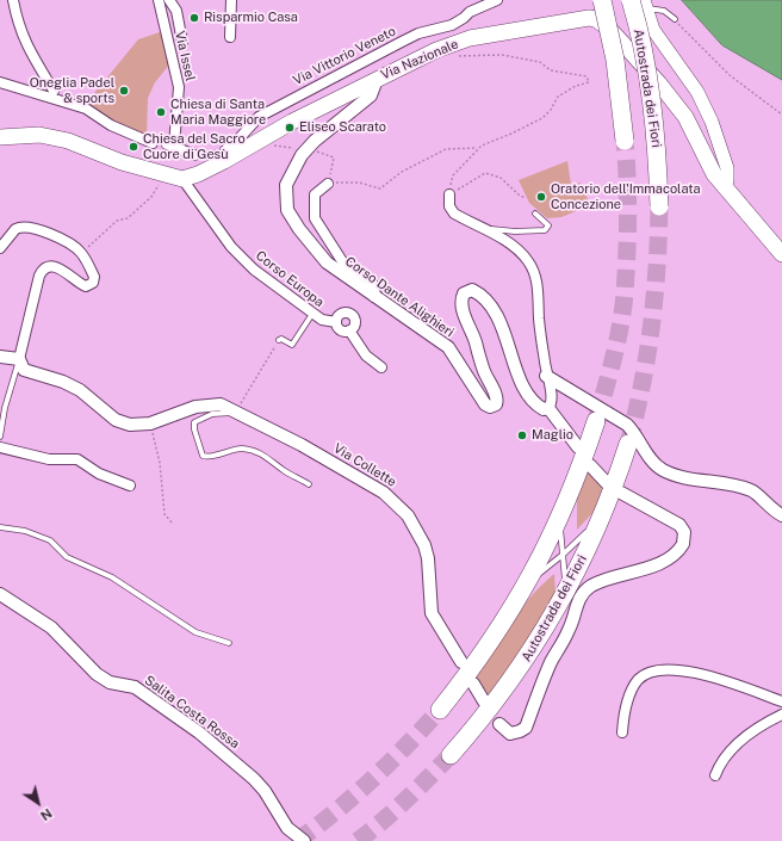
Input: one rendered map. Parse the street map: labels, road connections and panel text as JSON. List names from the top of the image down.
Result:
{
  "streets": {
    "highway": ["Autostrada dei Fiori"],
    "main road": ["Via Nazionale"],
    "street": [
      "Via Issel",
      "Via Vittorio Veneto",
      "Corso Europa",
      "Corso Dante Alighieri",
      "Via Collette",
      "Salita Costa Rossa"
    ]
  },
  "crossings": [
    ["Via Vittorio Veneto", "Via Nazionale"],
    ["Via Nazionale", "Corso Europa"],
    ["Via Nazionale", "Corso Dante Alighieri"]
  ],
  "places": [
    "Risparmio Casa",
    "Oneglia Padel & sports",
    "Chiesa di Santa Maria Maggiore",
    "Eliseo Scarato",
    "Chiesa del Sacro Cuore di Gesù",
    "Oratorio dell'Immacolata Concezione",
    "Maglio"
  ],
  "north": "bottom right"
}
